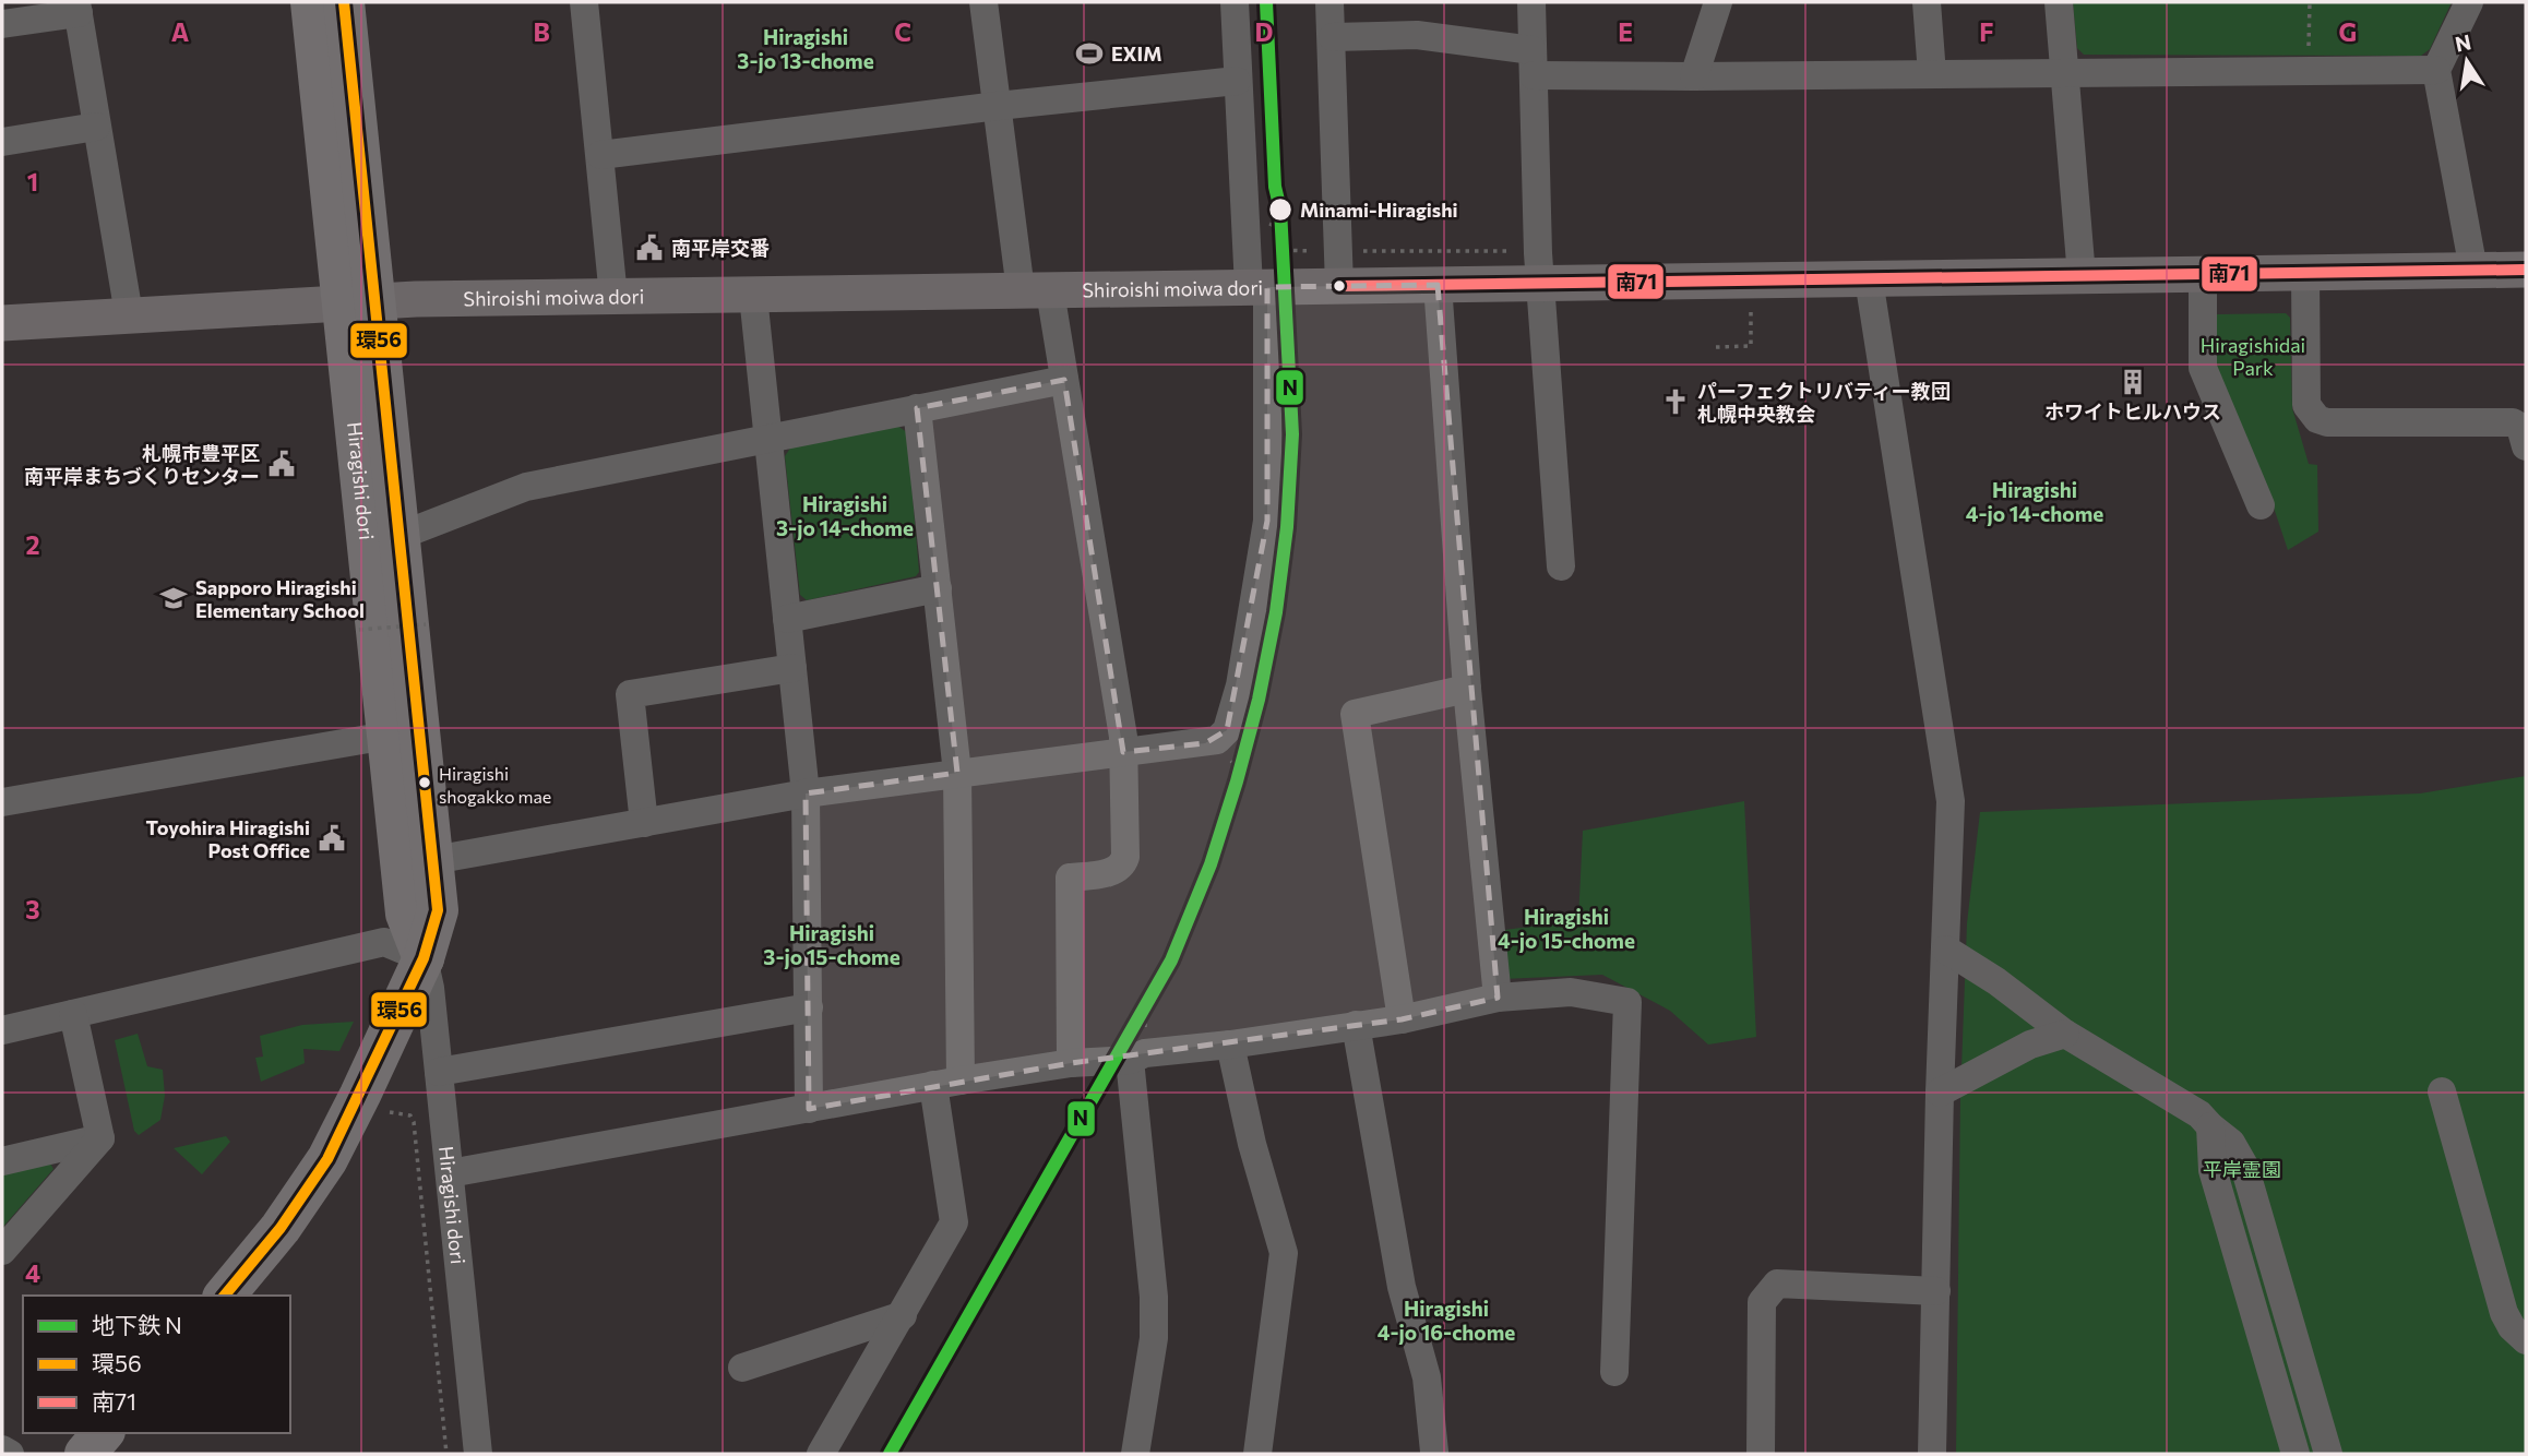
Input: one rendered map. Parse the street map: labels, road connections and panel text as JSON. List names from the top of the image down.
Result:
{
  "streets": {
    "highway": ["Hiragishi dori"],
    "main road": ["Shiroishi moiwa dori"]
  },
  "crossings": [
    ["Shiroishi moiwa dori", "Hiragishi dori"]
  ],
  "districts": [
    "Hiragishi 3-jo 13-chome",
    "Hiragishi 4-jo 14-chome",
    "Hiragishi 3-jo 14-chome",
    "Hiragishi 4-jo 15-chome",
    "Hiragishi 3-jo 15-chome",
    "Hiragishi 4-jo 16-chome"
  ],
  "parks": ["Hiragishidai Park", "平岸霊園"],
  "places": {
    "sports": ["EXIM"],
    "other": ["Minami-Hiragishi", "Hiragishi shogakko mae"],
    "public building": ["南平岸交番", "札幌市豊平区 南平岸まちづくりセンター", "Toyohira Hiragishi Post Office"],
    "building": ["ホワイトヒルハウス"],
    "church": ["パーフェクトリバティー教団 札幌中央教会"],
    "school or university": ["Sapporo Hiragishi Elementary School"]
  },
  "lines": ["metro line N", "transit line 環56", "transit line 南71"],
  "legend": ["地下鉄 N", "環56", "南71"],
  "north": "top",
  "grid": {
    "columns": [
      "A",
      "B",
      "C",
      "D",
      "E",
      "F",
      "G"
    ],
    "rows": [
      "1",
      "2",
      "3",
      "4"
    ]
  }
}
